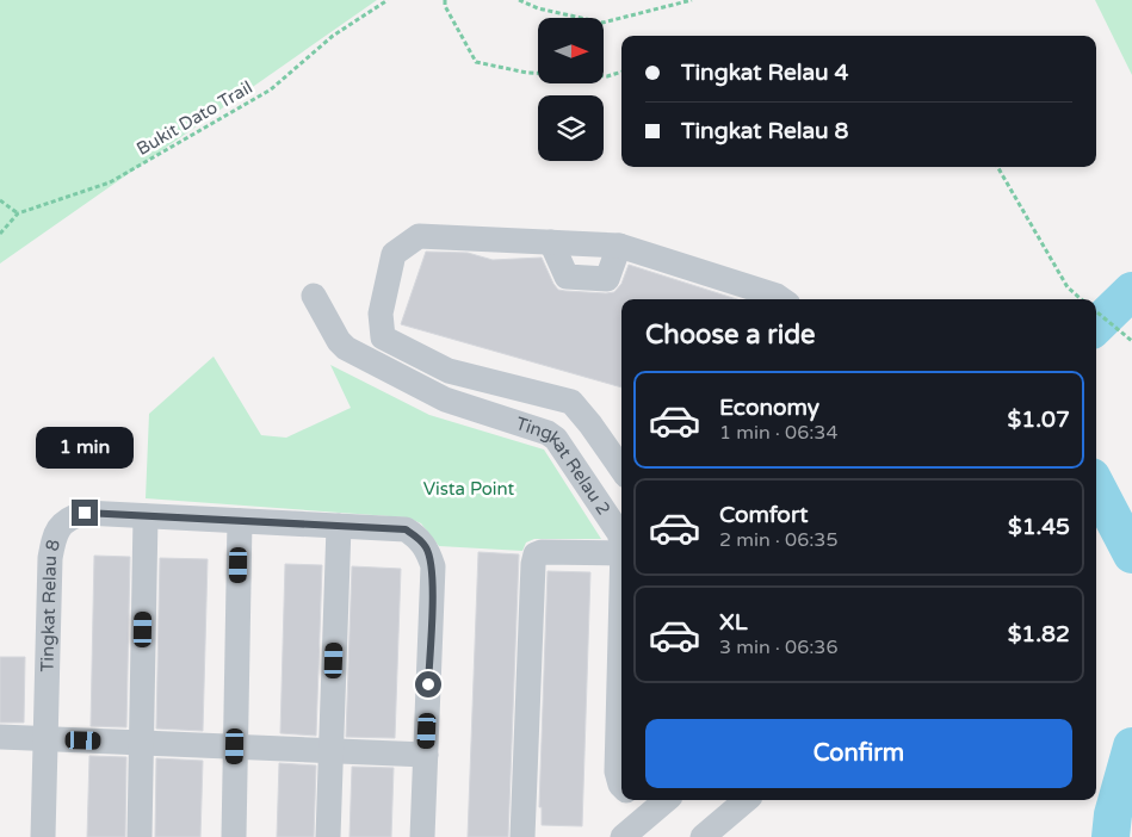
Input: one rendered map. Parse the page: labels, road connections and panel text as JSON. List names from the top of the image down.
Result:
{
  "streets": {
    "street": ["Tingkat Relau 2", "Tingkat Relau 8"],
    "path": ["Bukit Dato Trail"]
  },
  "parks": ["Vista Point"],
  "north": "right",
  "page": {
    "banner": ["Tingkat Relau 4", "Tingkat Relau 8"],
    "heading": "Choose a ride",
    "list": [
      {
        "name": "Economy",
        "note": "1 min · 06:34",
        "value": "$1.07"
      },
      {
        "name": "Comfort",
        "note": "2 min · 06:35",
        "value": "$1.45"
      },
      {
        "name": "XL",
        "note": "3 min · 06:36",
        "value": "$1.82"
      }
    ],
    "bubble": "1 min",
    "buttons": "Confirm"
  }
}
